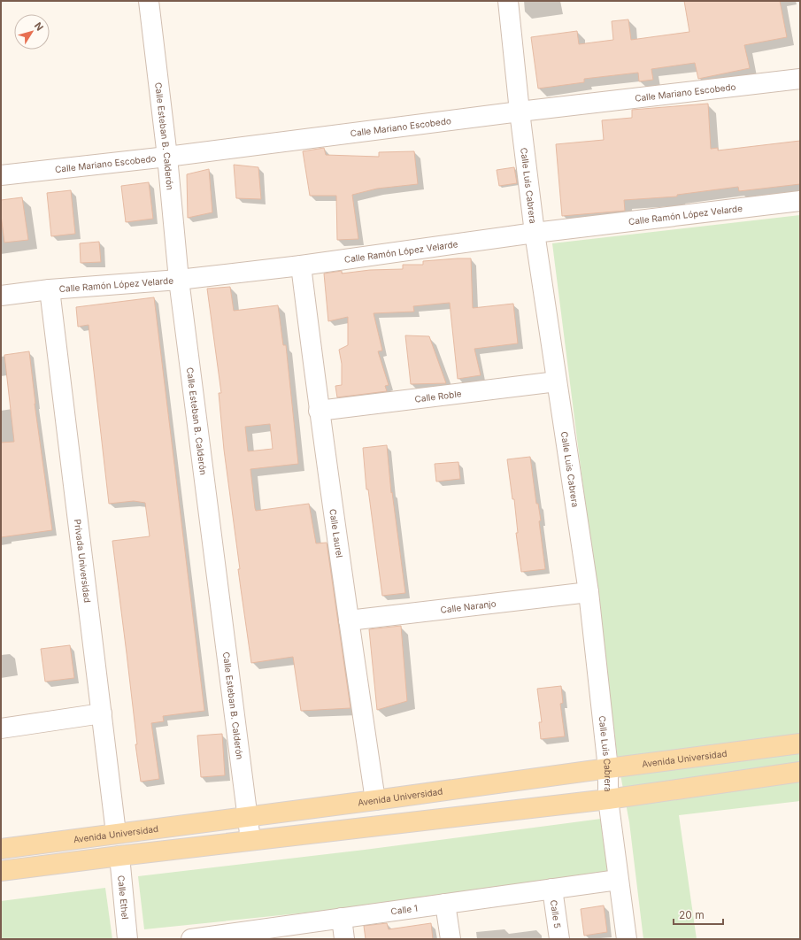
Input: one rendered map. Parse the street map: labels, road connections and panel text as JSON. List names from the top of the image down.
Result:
{
  "streets": {
    "main road": ["Avenida Universidad"],
    "street": [
      "Calle Mariano Escobedo",
      "Calle Esteban B. Calderón",
      "Calle Luis Cabrera",
      "Calle Ramón López Velarde",
      "Calle Roble",
      "Calle Laurel",
      "Privada Universidad",
      "Calle Naranjo",
      "Calle Ethel",
      "Calle 1",
      "Calle 5"
    ]
  },
  "crossings": [
    ["Calle Mariano Escobedo", "Calle Esteban B. Calderón"],
    ["Calle Mariano Escobedo", "Calle Luis Cabrera"],
    ["Calle Esteban B. Calderón", "Calle Ramón López Velarde"],
    ["Calle Esteban B. Calderón", "Avenida Universidad"],
    ["Calle Luis Cabrera", "Calle Ramón López Velarde"],
    ["Calle Luis Cabrera", "Calle Roble"],
    ["Calle Luis Cabrera", "Calle Naranjo"],
    ["Calle Luis Cabrera", "Avenida Universidad"],
    ["Calle Luis Cabrera", "Calle 1"],
    ["Calle Ramón López Velarde", "Calle Laurel"],
    ["Calle Ramón López Velarde", "Privada Universidad"],
    ["Calle Roble", "Calle Laurel"],
    ["Calle Laurel", "Calle Naranjo"],
    ["Calle Laurel", "Avenida Universidad"],
    ["Privada Universidad", "Avenida Universidad"],
    ["Calle 1", "Calle 5"]
  ],
  "scale_bar": "20 m",
  "north": "top right"
}
